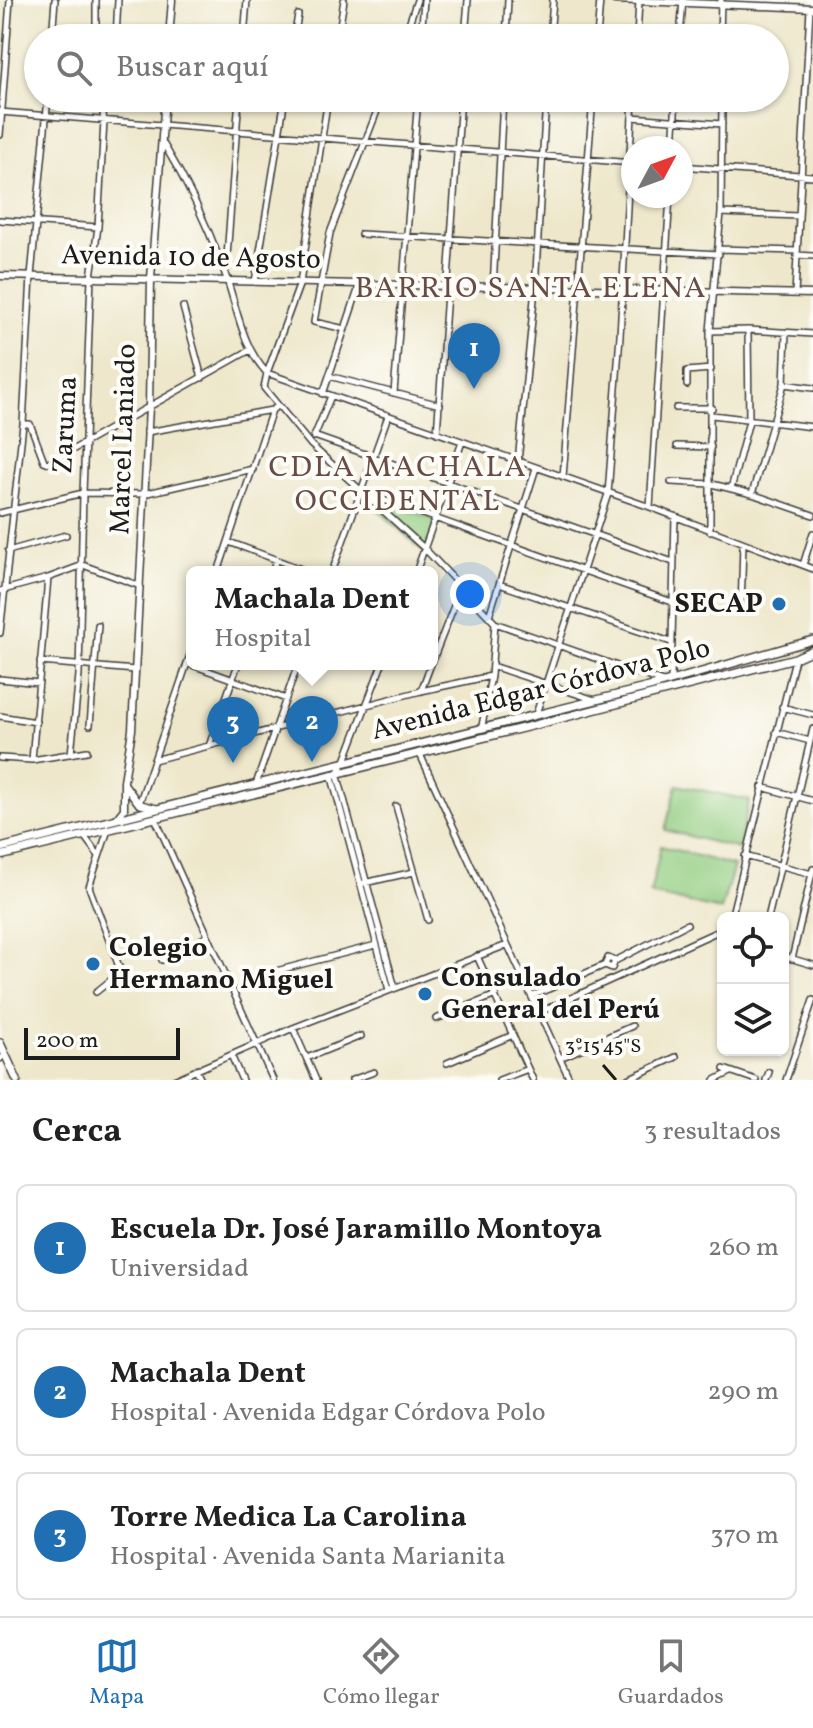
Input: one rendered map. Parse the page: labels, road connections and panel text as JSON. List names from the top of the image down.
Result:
{
  "streets": {
    "main road": ["Avenida Edgar Córdova Polo"],
    "street": ["Avenida 10 de Agosto", "Zaruma", "Marcel Laniado"]
  },
  "crossings": [
    ["Avenida 10 de Agosto", "Zaruma"],
    ["Avenida 10 de Agosto", "Marcel Laniado"],
    ["Marcel Laniado", "Avenida Edgar Córdova Polo"]
  ],
  "districts": ["BARRIO SANTA ELENA", "CDLA MACHALA OCCIDENTAL"],
  "places": ["SECAP", "Colegio Hermano Miguel", "Consulado General del Perú"],
  "scale_bar": "200 m",
  "north": "top right",
  "page": {
    "search": "Buscar aquí",
    "pins": ["1", "2", "3"],
    "popup": ["Machala Dent", "Hospital"],
    "scale": "200 m",
    "heading": ["Cerca", "3 resultados"],
    "list": [
      {
        "mark": "1",
        "name": "Escuela Dr. José Jaramillo Montoya",
        "note": "Universidad",
        "value": "260 m"
      },
      {
        "mark": "2",
        "name": "Machala Dent",
        "note": "Hospital · Avenida Edgar Córdova Polo",
        "value": "290 m"
      },
      {
        "mark": "3",
        "name": "Torre Medica La Carolina",
        "note": "Hospital · Avenida Santa Marianita",
        "value": "370 m"
      }
    ],
    "nav": ["Mapa", "Cómo llegar", "Guardados"]
  },
  "coordinates": ["3°15'45\"S"]
}
